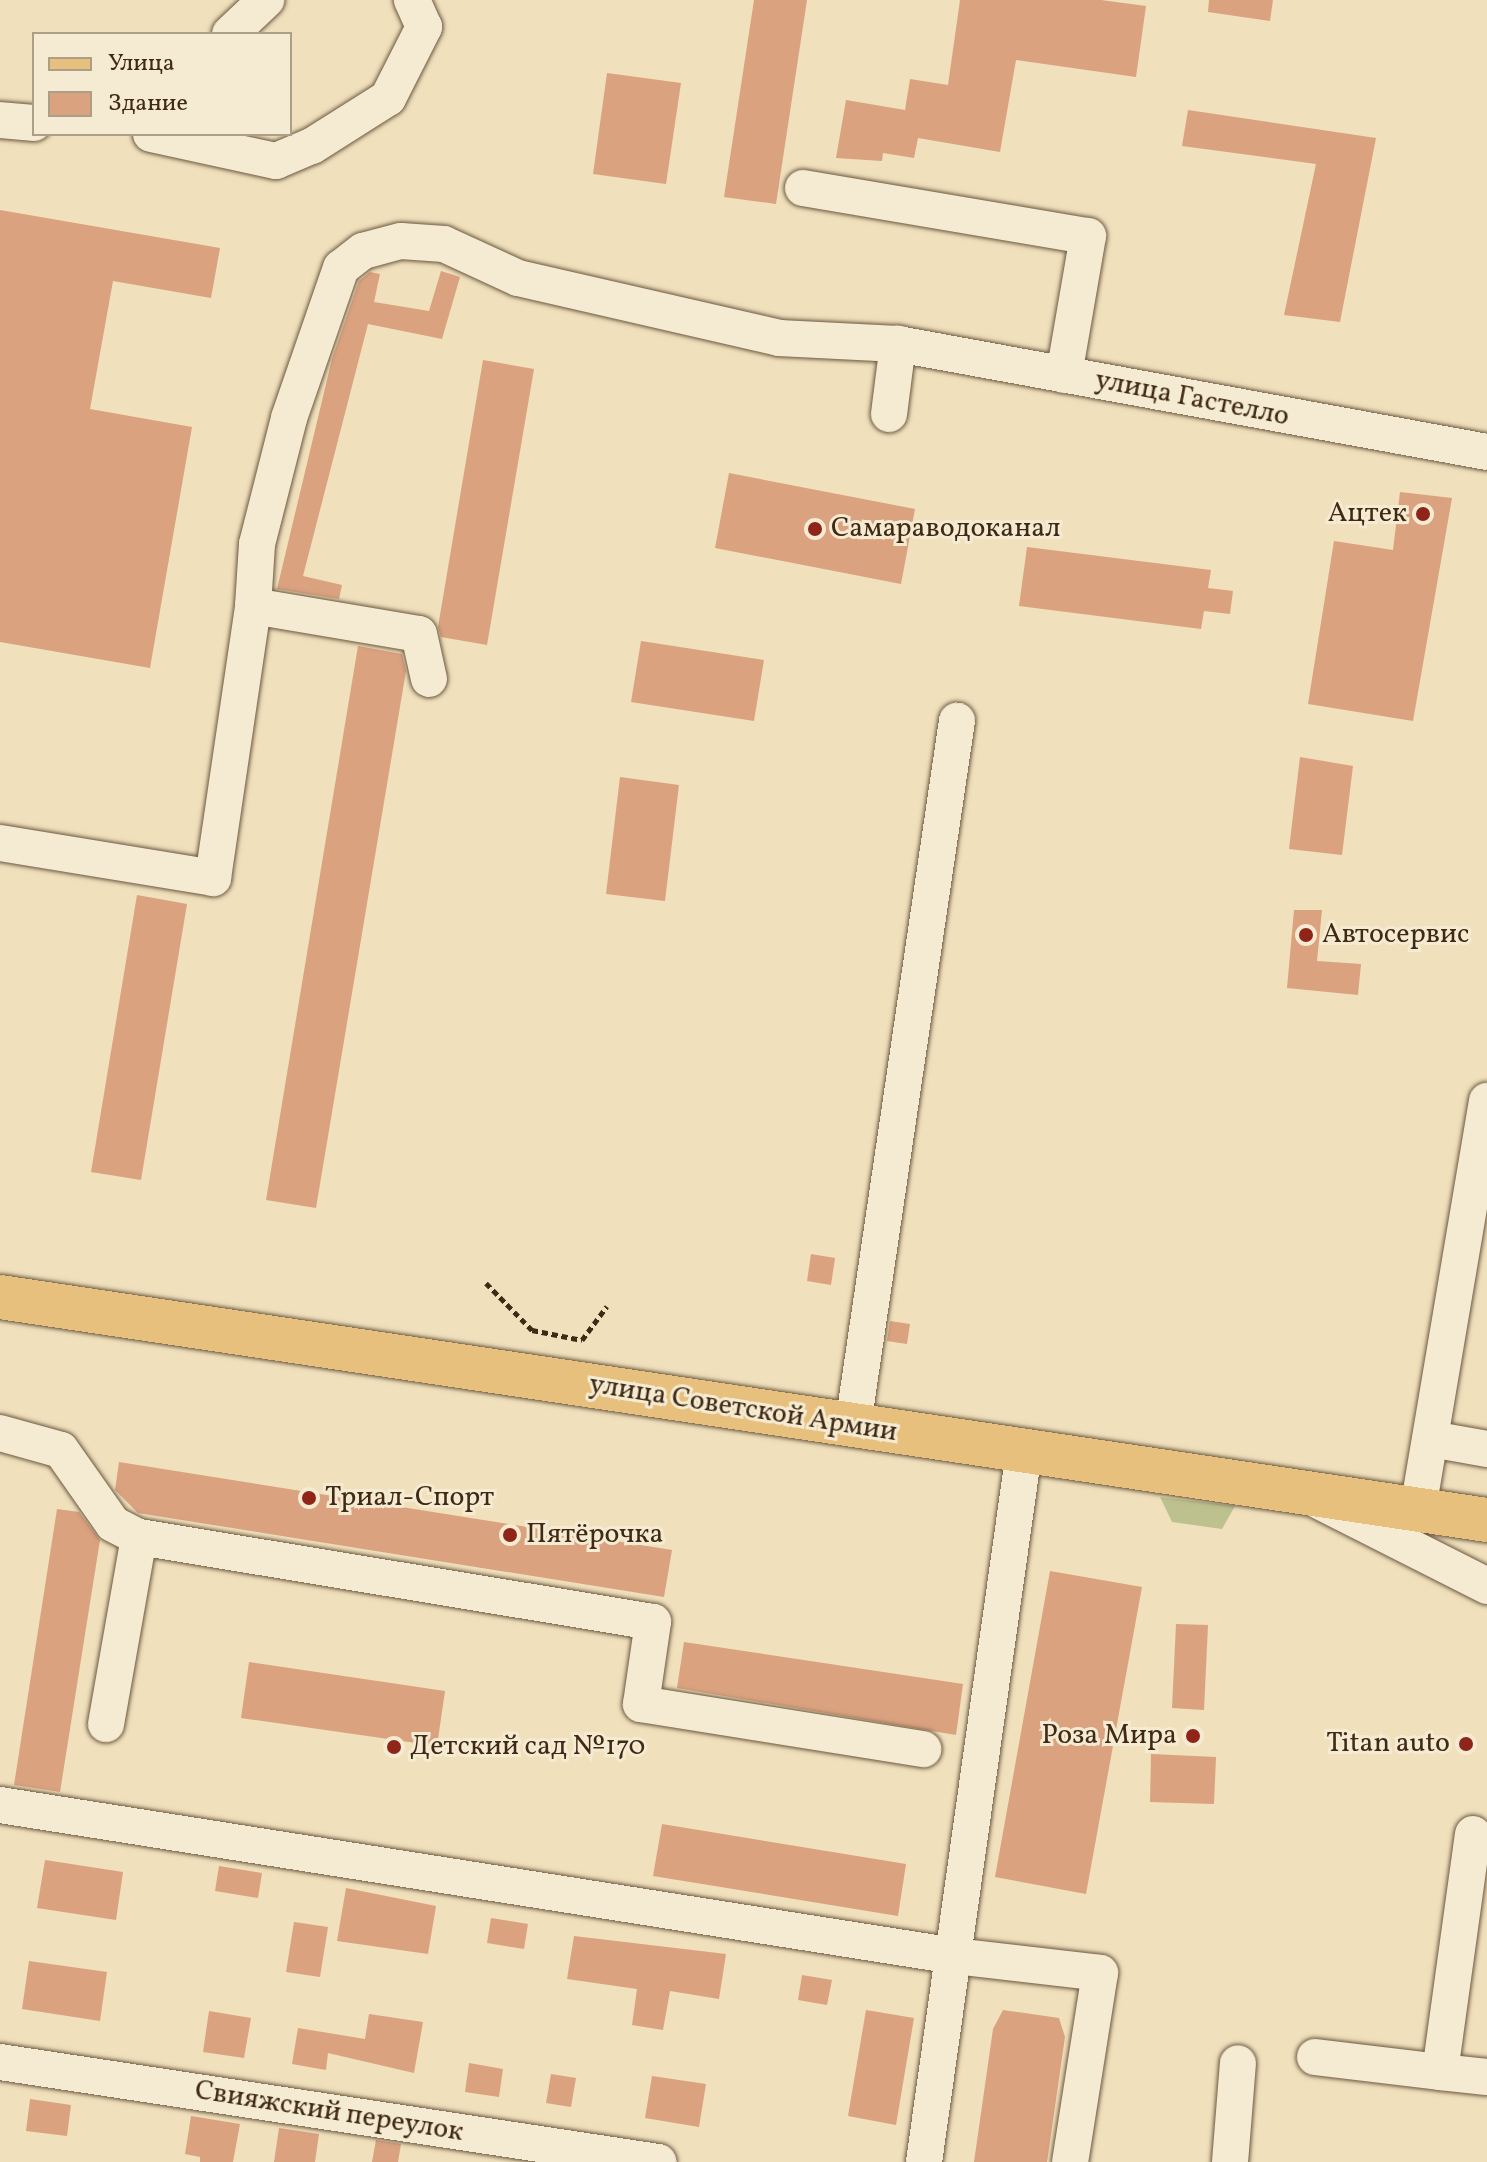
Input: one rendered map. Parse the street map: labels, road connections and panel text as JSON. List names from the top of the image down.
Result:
{
  "streets": {
    "main road": ["улица Советской Армии"],
    "street": ["улица Гастелло", "Свияжский переулок"]
  },
  "places": [
    "Ацтек",
    "Самараводоканал",
    "Автосервис",
    "Триал-Спорт",
    "Пятёрочка",
    "Роза Мира",
    "Titan auto",
    "Детский сад №170"
  ],
  "legend": ["Улица", "Здание"]
}
